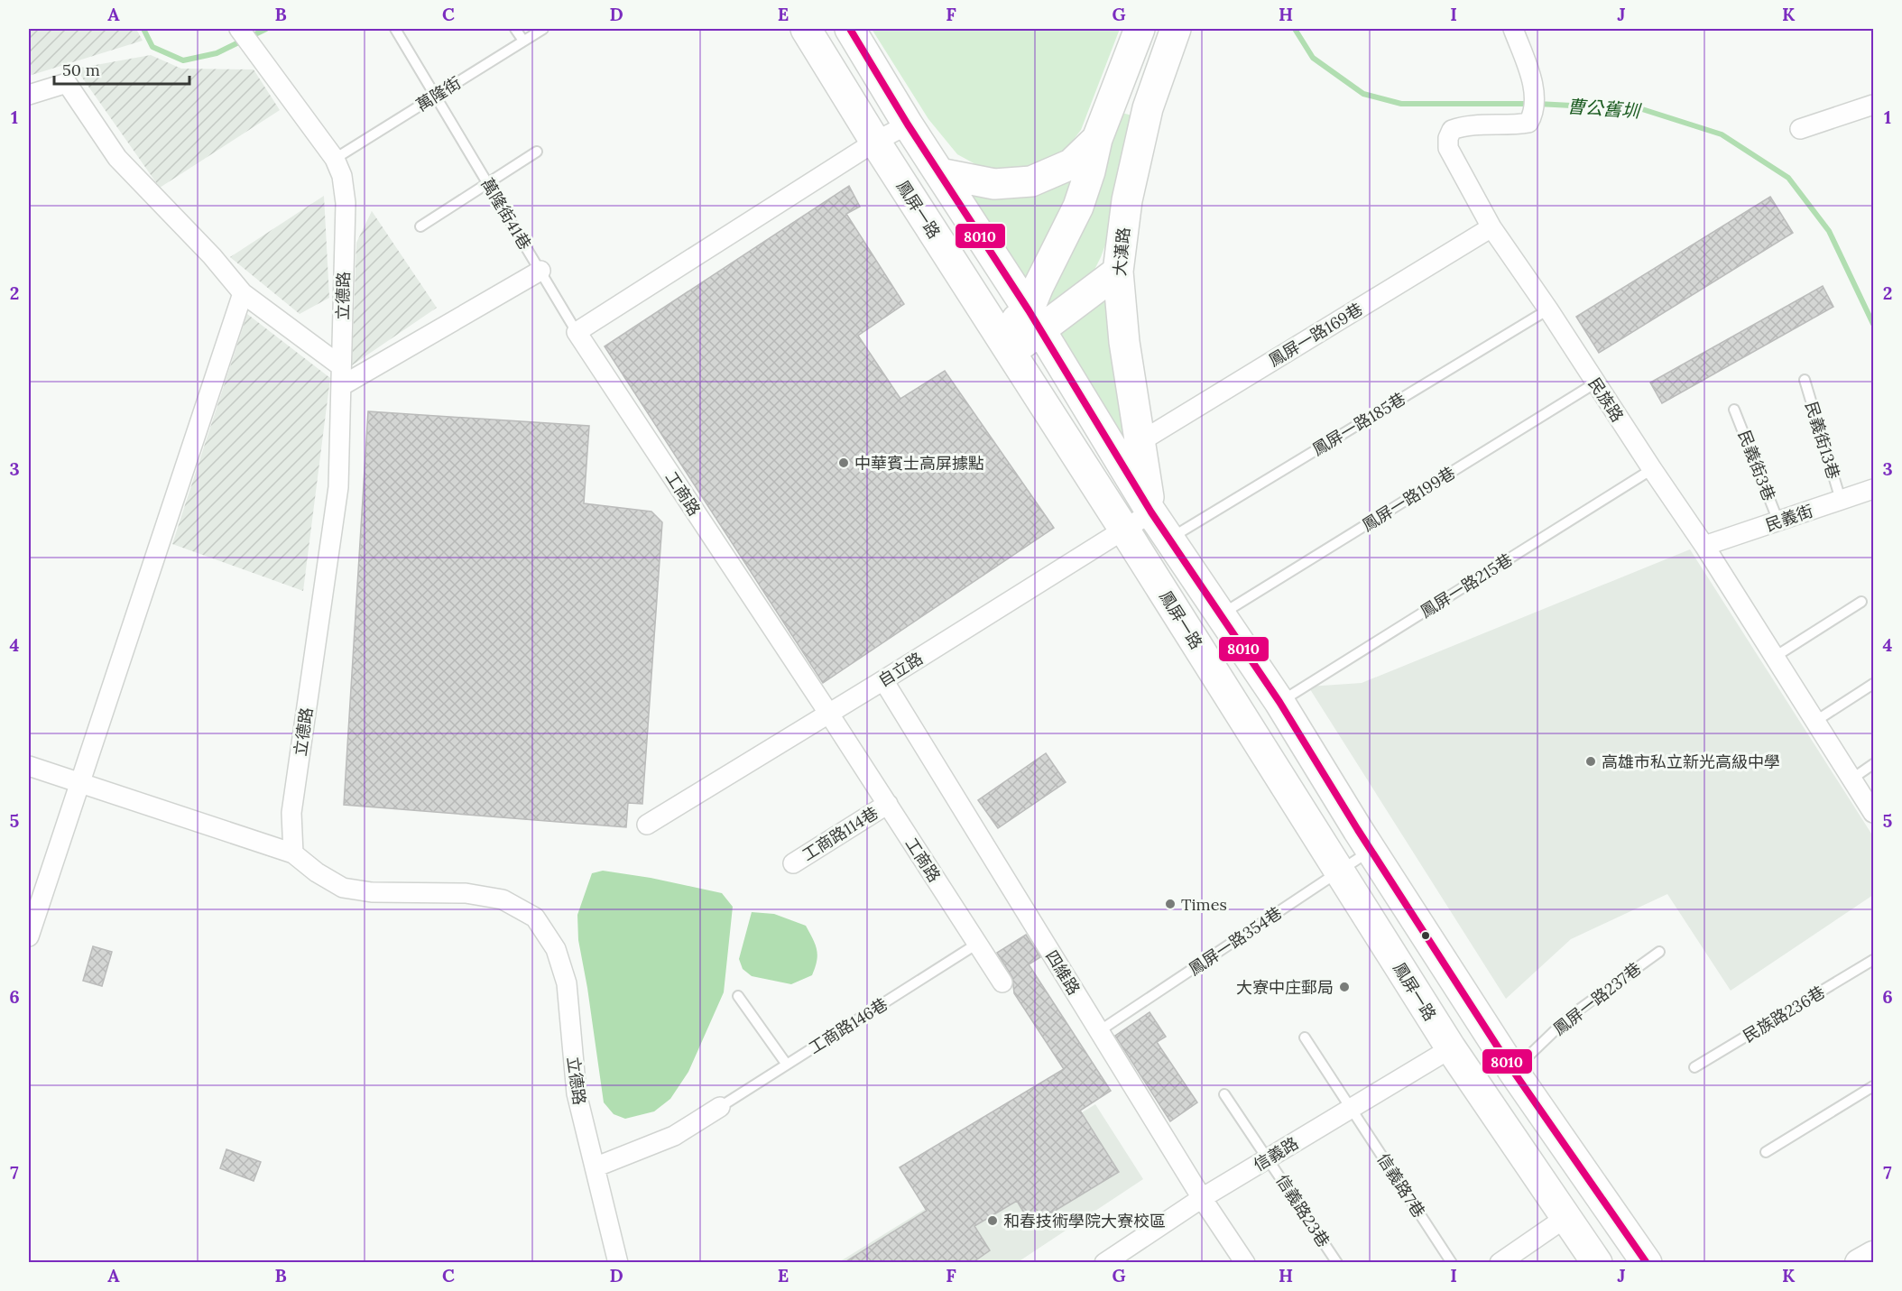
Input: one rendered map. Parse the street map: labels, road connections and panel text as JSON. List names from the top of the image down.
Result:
{
  "streets": {
    "main road": ["鳳屏一路", "大漢路"],
    "street": [
      "立德路",
      "鳳屏一路169巷",
      "民族路",
      "工商路",
      "民義街",
      "自立路",
      "工商路114巷",
      "四維路",
      "信義路"
    ],
    "lane": [
      "萬隆街",
      "萬隆街41巷",
      "鳳屏一路185巷",
      "民義街13巷",
      "民義街3巷",
      "鳳屏一路199巷",
      "鳳屏一路215巷",
      "鳳屏一路354巷",
      "鳳屏一路237巷",
      "民族路236巷",
      "工商路146巷",
      "信義路7巷",
      "信義路23巷"
    ]
  },
  "crossings": [
    ["萬隆街", "萬隆街41巷"],
    ["萬隆街", "立德路"],
    ["鳳屏一路", "自立路"],
    ["鳳屏一路", "鳳屏一路354巷"],
    ["鳳屏一路", "信義路"],
    ["萬隆街41巷", "工商路"],
    ["大漢路", "鳳屏一路169巷"],
    ["大漢路", "自立路"],
    ["鳳屏一路169巷", "民族路"],
    ["民族路", "鳳屏一路185巷"],
    ["民族路", "鳳屏一路199巷"],
    ["民族路", "民義街"],
    ["民族路", "鳳屏一路215巷"],
    ["民義街13巷", "民義街"],
    ["民義街3巷", "民義街"],
    ["工商路", "自立路"],
    ["工商路", "工商路114巷"],
    ["工商路", "工商路146巷"],
    ["自立路", "四維路"],
    ["鳳屏一路354巷", "四維路"],
    ["四維路", "信義路"],
    ["信義路", "信義路7巷"],
    ["信義路", "信義路23巷"]
  ],
  "water": ["曹公舊圳"],
  "places": [
    "中華賓士高屏據點",
    "高雄市私立新光高級中學",
    "Times",
    "大寮中庄郵局",
    "和春技術學院大寮校區"
  ],
  "lines": ["transit line 8010"],
  "scale_bar": "50 m",
  "grid": {
    "columns": [
      "A",
      "B",
      "C",
      "D",
      "E",
      "F",
      "G",
      "H",
      "I",
      "J",
      "K"
    ],
    "rows": [
      "1",
      "2",
      "3",
      "4",
      "5",
      "6",
      "7"
    ]
  }
}
